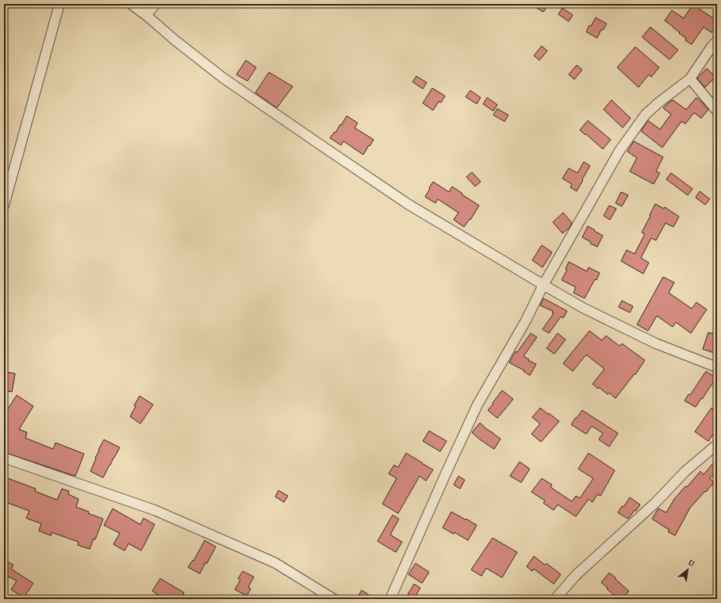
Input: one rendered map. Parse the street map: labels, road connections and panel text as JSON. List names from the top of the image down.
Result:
{
  "north": "top right"
}
